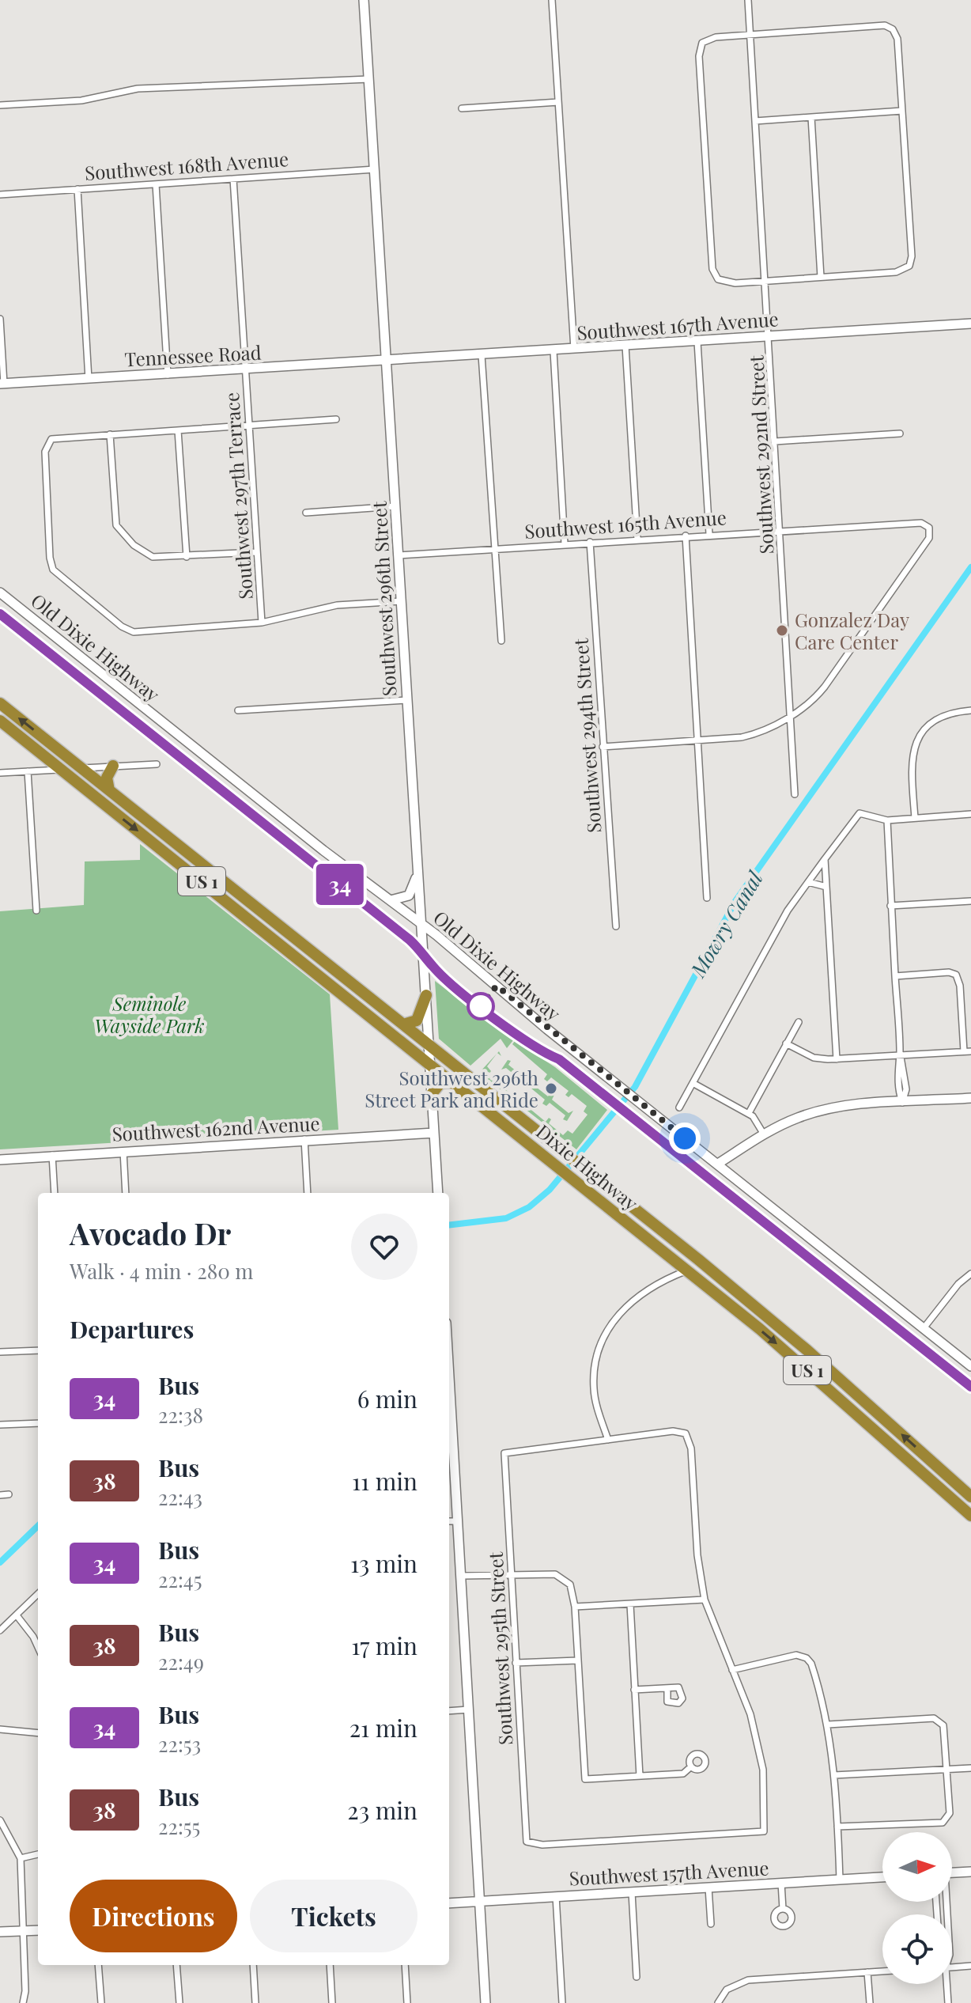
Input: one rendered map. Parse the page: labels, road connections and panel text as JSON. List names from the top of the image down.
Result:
{
  "streets": {
    "highway": ["US 1", "Dixie Highway"],
    "street": [
      "Southwest 168th Avenue",
      "Southwest 167th Avenue",
      "Tennessee Road",
      "Southwest 292nd Street",
      "Southwest 297th Terrace",
      "Southwest 165th Avenue",
      "Southwest 296th Street",
      "Old Dixie Highway",
      "Southwest 294th Street",
      "Southwest 162nd Avenue",
      "Southwest 295th Street",
      "Southwest 157th Avenue"
    ]
  },
  "crossings": [
    ["Southwest 168th Avenue", "Southwest 297th Terrace"],
    ["Southwest 168th Avenue", "Southwest 296th Street"],
    ["Southwest 167th Avenue", "Tennessee Road"],
    ["Southwest 167th Avenue", "Southwest 292nd Street"],
    ["Southwest 167th Avenue", "Southwest 296th Street"],
    ["Tennessee Road", "Southwest 297th Terrace"],
    ["Tennessee Road", "Southwest 296th Street"],
    ["Southwest 292nd Street", "Southwest 165th Avenue"],
    ["Southwest 165th Avenue", "Southwest 296th Street"],
    ["Southwest 165th Avenue", "Southwest 294th Street"],
    ["Southwest 296th Street", "Old Dixie Highway"],
    ["Southwest 296th Street", "Southwest 162nd Avenue"],
    ["Southwest 296th Street", "Dixie Highway"],
    ["US 1", "Dixie Highway"]
  ],
  "water": ["Mowry Canal"],
  "parks": ["Seminole Wayside Park"],
  "places": ["Gonzalez Day Care Center", "Southwest 296th Street Park and Ride"],
  "lines": ["bus line 34"],
  "north": "right",
  "page": {
    "on_map": "34",
    "heading": [
      ["Avocado Dr", "Walk · 4 min · 280 m"],
      "Departures"
    ],
    "list": [
      {
        "mark": "34",
        "name": "Bus",
        "note": "22:38",
        "value": "6 min"
      },
      {
        "mark": "38",
        "name": "Bus",
        "note": "22:43",
        "value": "11 min"
      },
      {
        "mark": "34",
        "name": "Bus",
        "note": "22:45",
        "value": "13 min"
      },
      {
        "mark": "38",
        "name": "Bus",
        "note": "22:49",
        "value": "17 min"
      },
      {
        "mark": "34",
        "name": "Bus",
        "note": "22:53",
        "value": "21 min"
      },
      {
        "mark": "38",
        "name": "Bus",
        "note": "22:55",
        "value": "23 min"
      }
    ],
    "buttons": ["Directions", "Tickets"]
  }
}
